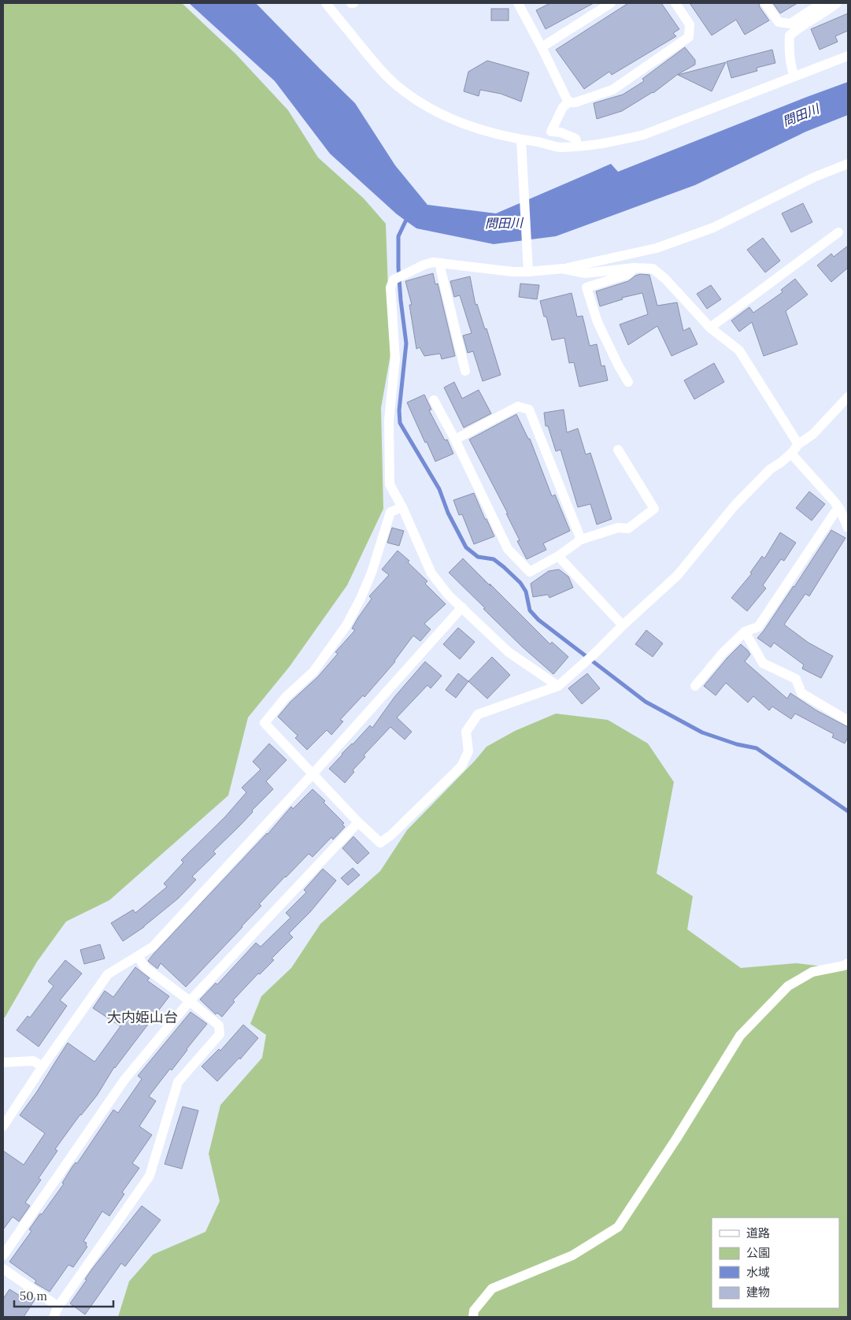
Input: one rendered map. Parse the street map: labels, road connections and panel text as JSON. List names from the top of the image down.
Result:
{
  "districts": ["大内姫山台"],
  "water": ["問田川"],
  "legend": [
    "道路",
    "公園",
    "水域",
    "建物"
  ],
  "scale_bar": "50 m"
}
